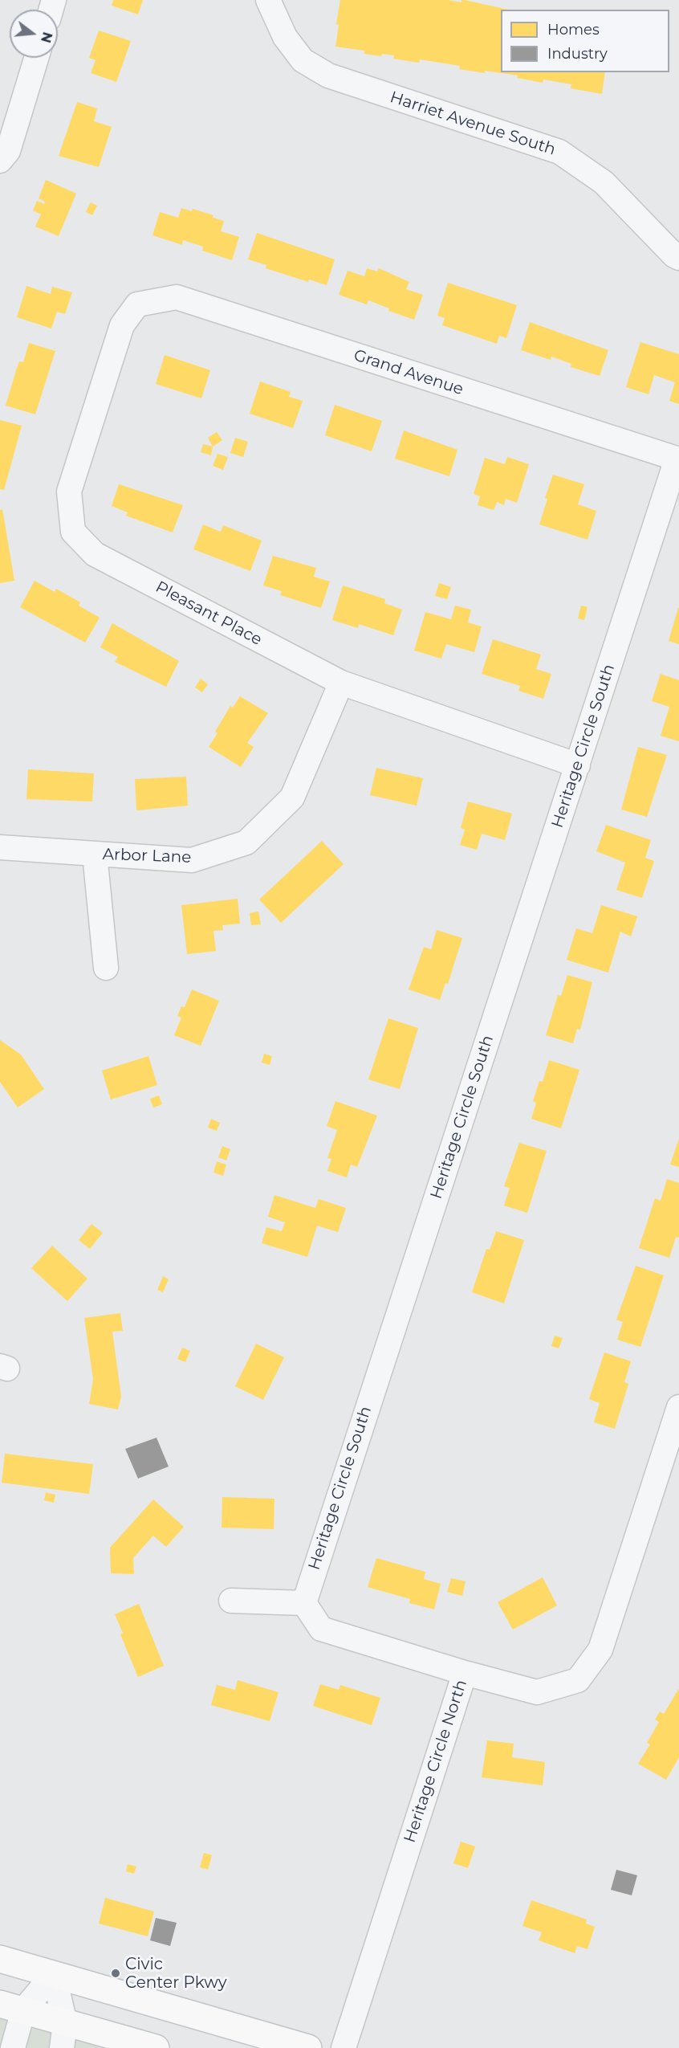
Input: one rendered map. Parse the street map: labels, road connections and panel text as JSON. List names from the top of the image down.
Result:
{
  "streets": {
    "street": [
      "Harriet Avenue South",
      "Grand Avenue",
      "Pleasant Place",
      "Heritage Circle South",
      "Arbor Lane",
      "Heritage Circle North"
    ]
  },
  "crossings": [
    ["Grand Avenue", "Pleasant Place"],
    ["Grand Avenue", "Heritage Circle South"],
    ["Pleasant Place", "Heritage Circle South"],
    ["Pleasant Place", "Arbor Lane"]
  ],
  "places": ["Civic Center Pkwy"],
  "legend": ["Homes", "Industry"],
  "north": "right"
}
